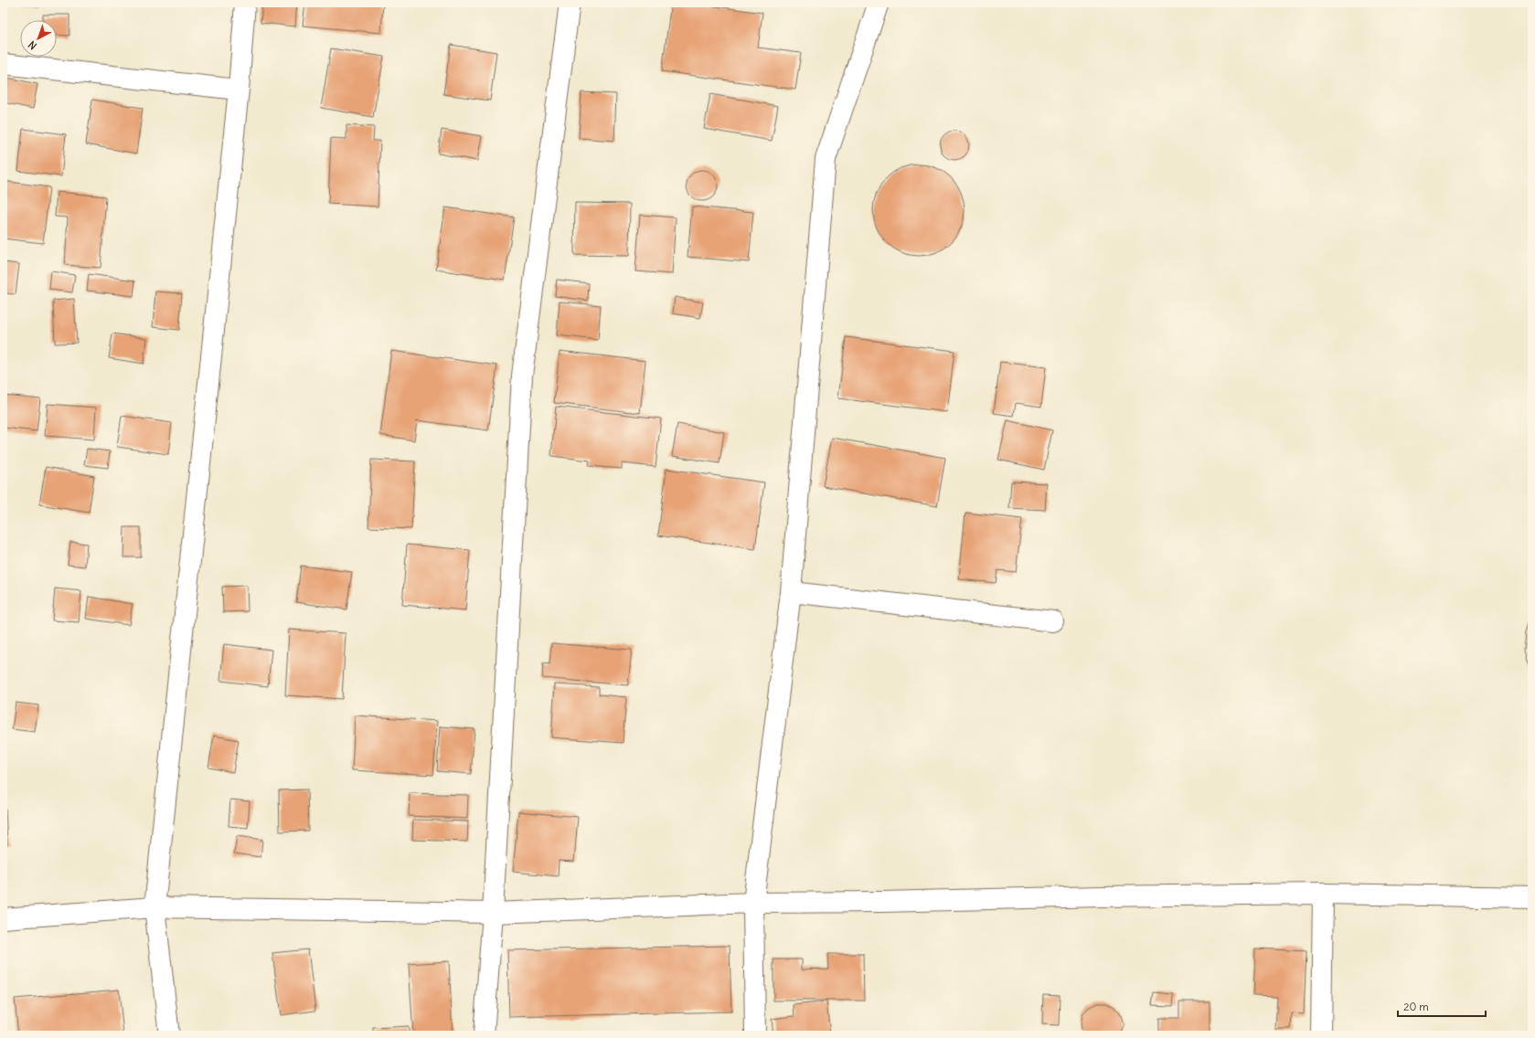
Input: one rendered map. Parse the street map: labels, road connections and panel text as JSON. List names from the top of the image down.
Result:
{
  "scale_bar": "20 m",
  "north": "bottom left"
}
